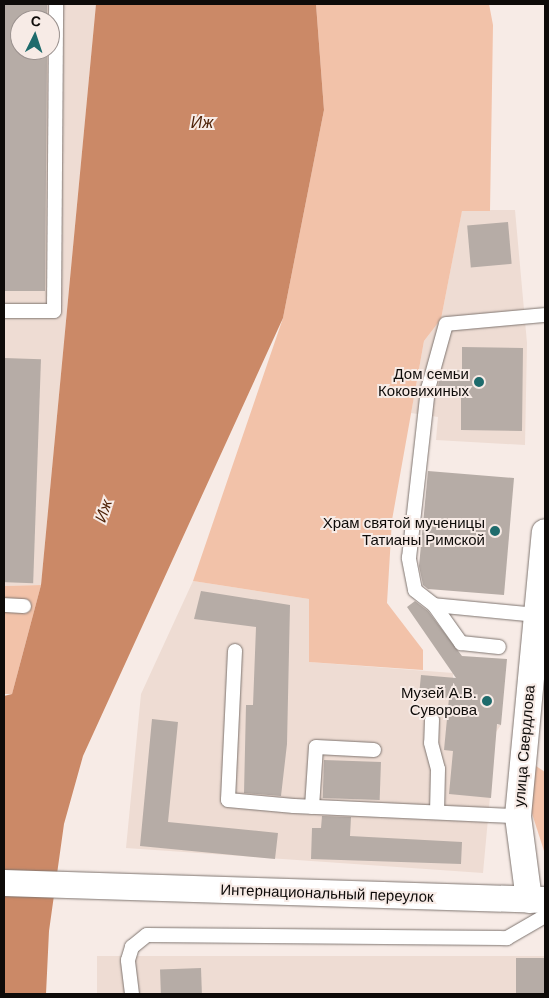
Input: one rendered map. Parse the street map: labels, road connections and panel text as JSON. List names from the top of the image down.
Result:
{
  "streets": {
    "street": ["улица Свердлова", "Интернациональный переулок"]
  },
  "crossings": [
    ["улица Свердлова", "Интернациональный переулок"]
  ],
  "water": ["Иж"],
  "places": ["Дом семьи Коковихиных", "Храм святой мученицы Татианы Римской", "Музей А.В. Суворова"],
  "north": "top"
}
